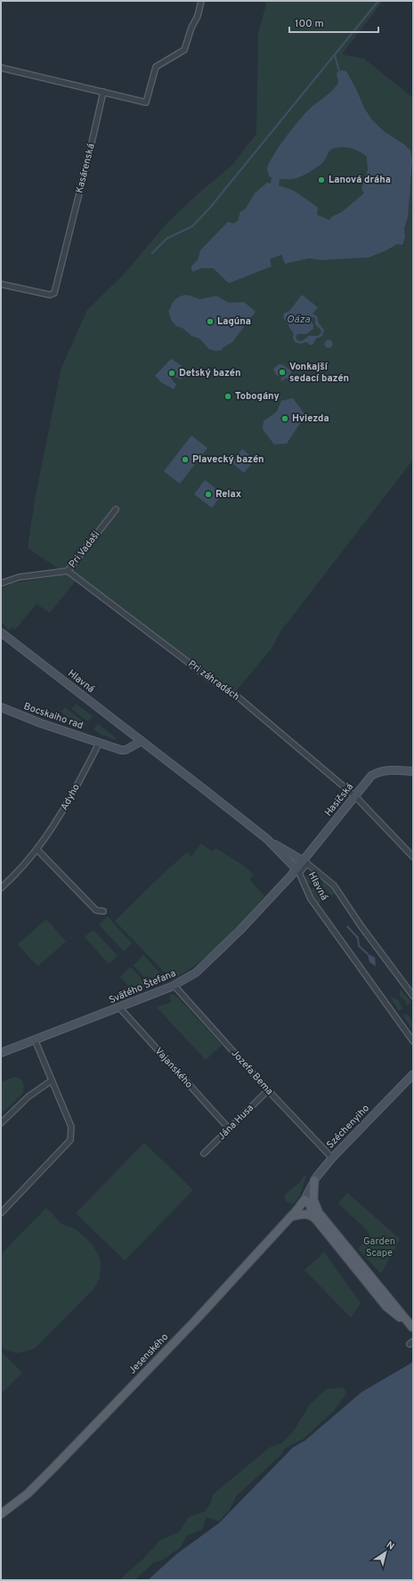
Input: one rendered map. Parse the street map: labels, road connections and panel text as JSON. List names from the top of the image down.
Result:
{
  "streets": {
    "main road": ["Jesenského"],
    "street": [
      "Kasárenská",
      "Pri Vadaši",
      "Pri záhradách",
      "Hlavná",
      "Bocskaiho rad",
      "Adyho",
      "Hasičská",
      "Svätého Štefana",
      "Vajanského",
      "Jozefa Bema",
      "Jána Husa",
      "Széchenyiho"
    ]
  },
  "crossings": [
    ["Pri Vadaši", "Pri záhradách"],
    ["Pri záhradách", "Hasičská"],
    ["Hlavná", "Hasičská"],
    ["Hlavná", "Svätého Štefana"],
    ["Bocskaiho rad", "Adyho"],
    ["Hasičská", "Svätého Štefana"],
    ["Svätého Štefana", "Vajanského"],
    ["Svätého Štefana", "Jozefa Bema"],
    ["Vajanského", "Jána Husa"],
    ["Jozefa Bema", "Jána Husa"],
    ["Jozefa Bema", "Széchenyiho"],
    ["Széchenyiho", "Jesenského"]
  ],
  "water": ["Oáza"],
  "parks": ["Garden Scape"],
  "places": [
    "Lanová dráha",
    "Lagúna",
    "Vonkajší sedací bazén",
    "Detský bazén",
    "Tobogány",
    "Hviezda",
    "Plavecký bazén",
    "Relax"
  ],
  "scale_bar": "100 m",
  "north": "top right"
}
